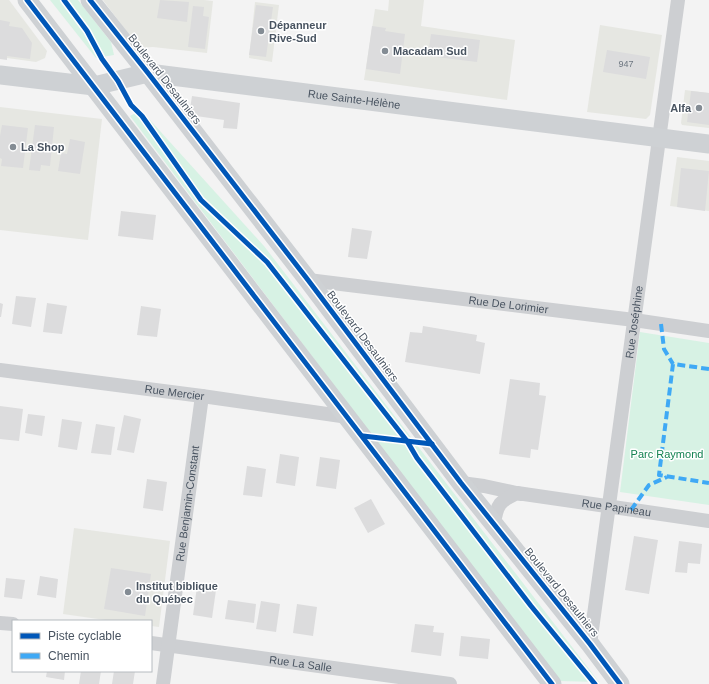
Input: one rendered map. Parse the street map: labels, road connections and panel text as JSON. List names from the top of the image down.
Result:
{
  "streets": {
    "street": [
      "Boulevard Desaulniers",
      "Rue Sainte-Hélène",
      "Rue De Lorimier",
      "Rue Joséphine",
      "Rue Mercier",
      "Rue Benjamin-Constant",
      "Rue Papineau",
      "Rue La Salle"
    ]
  },
  "crossings": [
    ["Boulevard Desaulniers", "Rue Sainte-Hélène"],
    ["Boulevard Desaulniers", "Rue De Lorimier"],
    ["Boulevard Desaulniers", "Rue Joséphine"],
    ["Boulevard Desaulniers", "Rue Papineau"],
    ["Rue Sainte-Hélène", "Rue Joséphine"],
    ["Rue De Lorimier", "Rue Joséphine"],
    ["Rue Joséphine", "Rue Papineau"],
    ["Rue Mercier", "Rue Benjamin-Constant"],
    ["Rue Benjamin-Constant", "Rue La Salle"]
  ],
  "parks": ["Parc Raymond"],
  "places": [
    "Dépanneur Rive-Sud",
    "Macadam Sud",
    "Alfa",
    "La Shop",
    "Institut biblique du Québec"
  ],
  "house_numbers": ["947"],
  "legend": ["Piste cyclable", "Chemin"]
}
